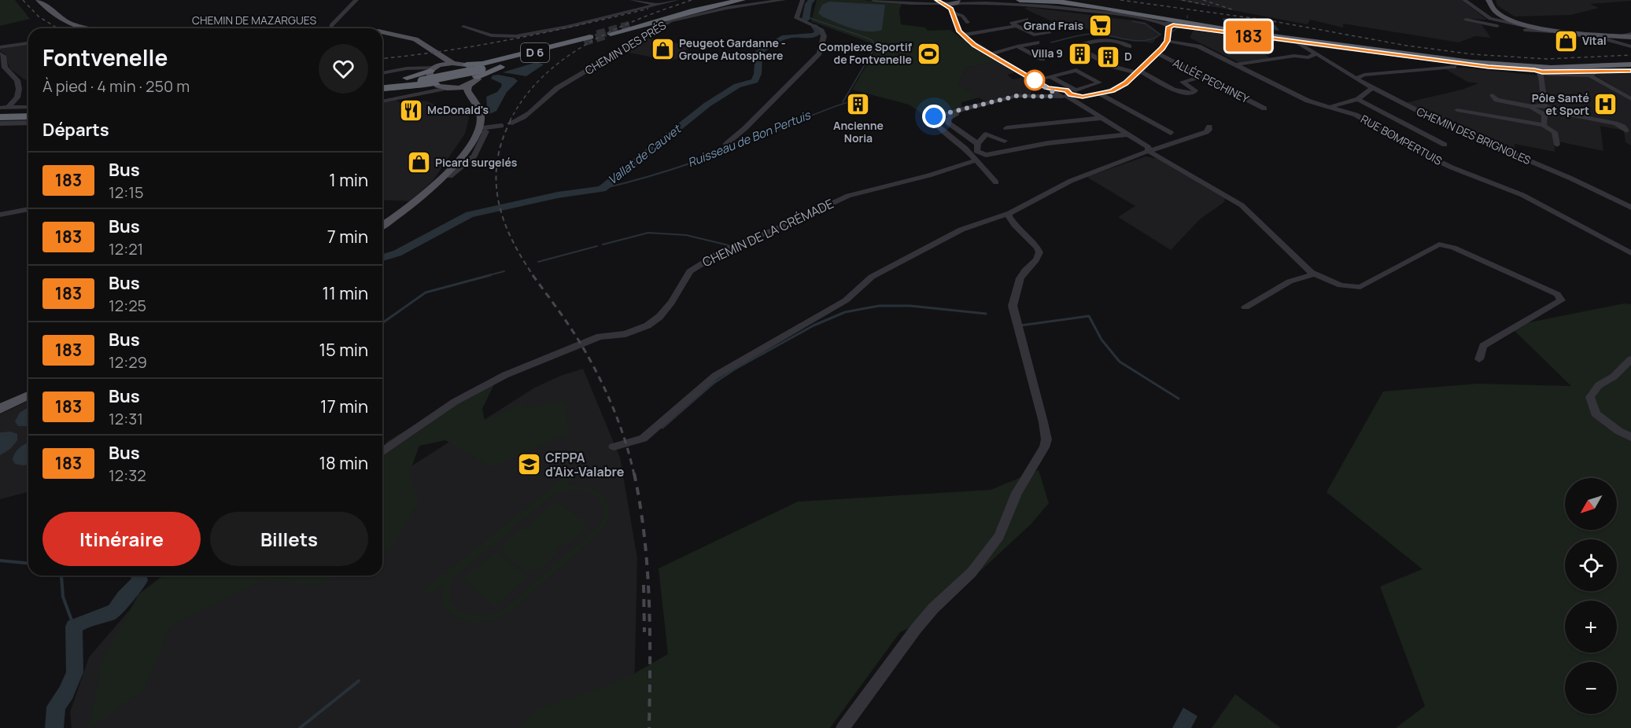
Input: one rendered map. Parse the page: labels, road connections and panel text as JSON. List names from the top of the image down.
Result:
{
  "streets": {
    "highway": ["D 6"],
    "main road": ["CHEMIN DE MAZARGUES"],
    "street": [
      "CHEMIN DES PRÉS",
      "ALLÉE PECHINEY",
      "CHEMIN DES BRIGNOLES",
      "RUE BOMPERTUIS",
      "CHEMIN DE LA CRÉMADE"
    ]
  },
  "water": ["Ruisseau de Bon Pertuis", "Vallat de Cauvet"],
  "places": {
    "supermarket": ["Grand Frais"],
    "shop": ["Vital", "Peugeot Gardanne - Groupe Autosphere", "Picard surgelés"],
    "sports": ["Complexe Sportif de Fontvenelle"],
    "building": ["Villa 9", "D", "Ancienne Noria"],
    "hospital": ["Pôle Santé et Sport"],
    "restaurant": ["McDonald's"],
    "school or university": ["CFPPA d'Aix-Valabre"]
  },
  "lines": ["bus line 183"],
  "north": "bottom left",
  "page": {
    "on_map": "183",
    "heading": [
      ["Fontvenelle", "À pied · 4 min · 250 m"],
      "Départs"
    ],
    "list": [
      {
        "mark": "183",
        "name": "Bus",
        "note": "12:15",
        "value": "1 min"
      },
      {
        "mark": "183",
        "name": "Bus",
        "note": "12:21",
        "value": "7 min"
      },
      {
        "mark": "183",
        "name": "Bus",
        "note": "12:25",
        "value": "11 min"
      },
      {
        "mark": "183",
        "name": "Bus",
        "note": "12:29",
        "value": "15 min"
      },
      {
        "mark": "183",
        "name": "Bus",
        "note": "12:31",
        "value": "17 min"
      },
      {
        "mark": "183",
        "name": "Bus",
        "note": "12:32",
        "value": "18 min"
      }
    ],
    "map_buttons": ["+", "−"],
    "buttons": ["Itinéraire", "Billets"]
  }
}
